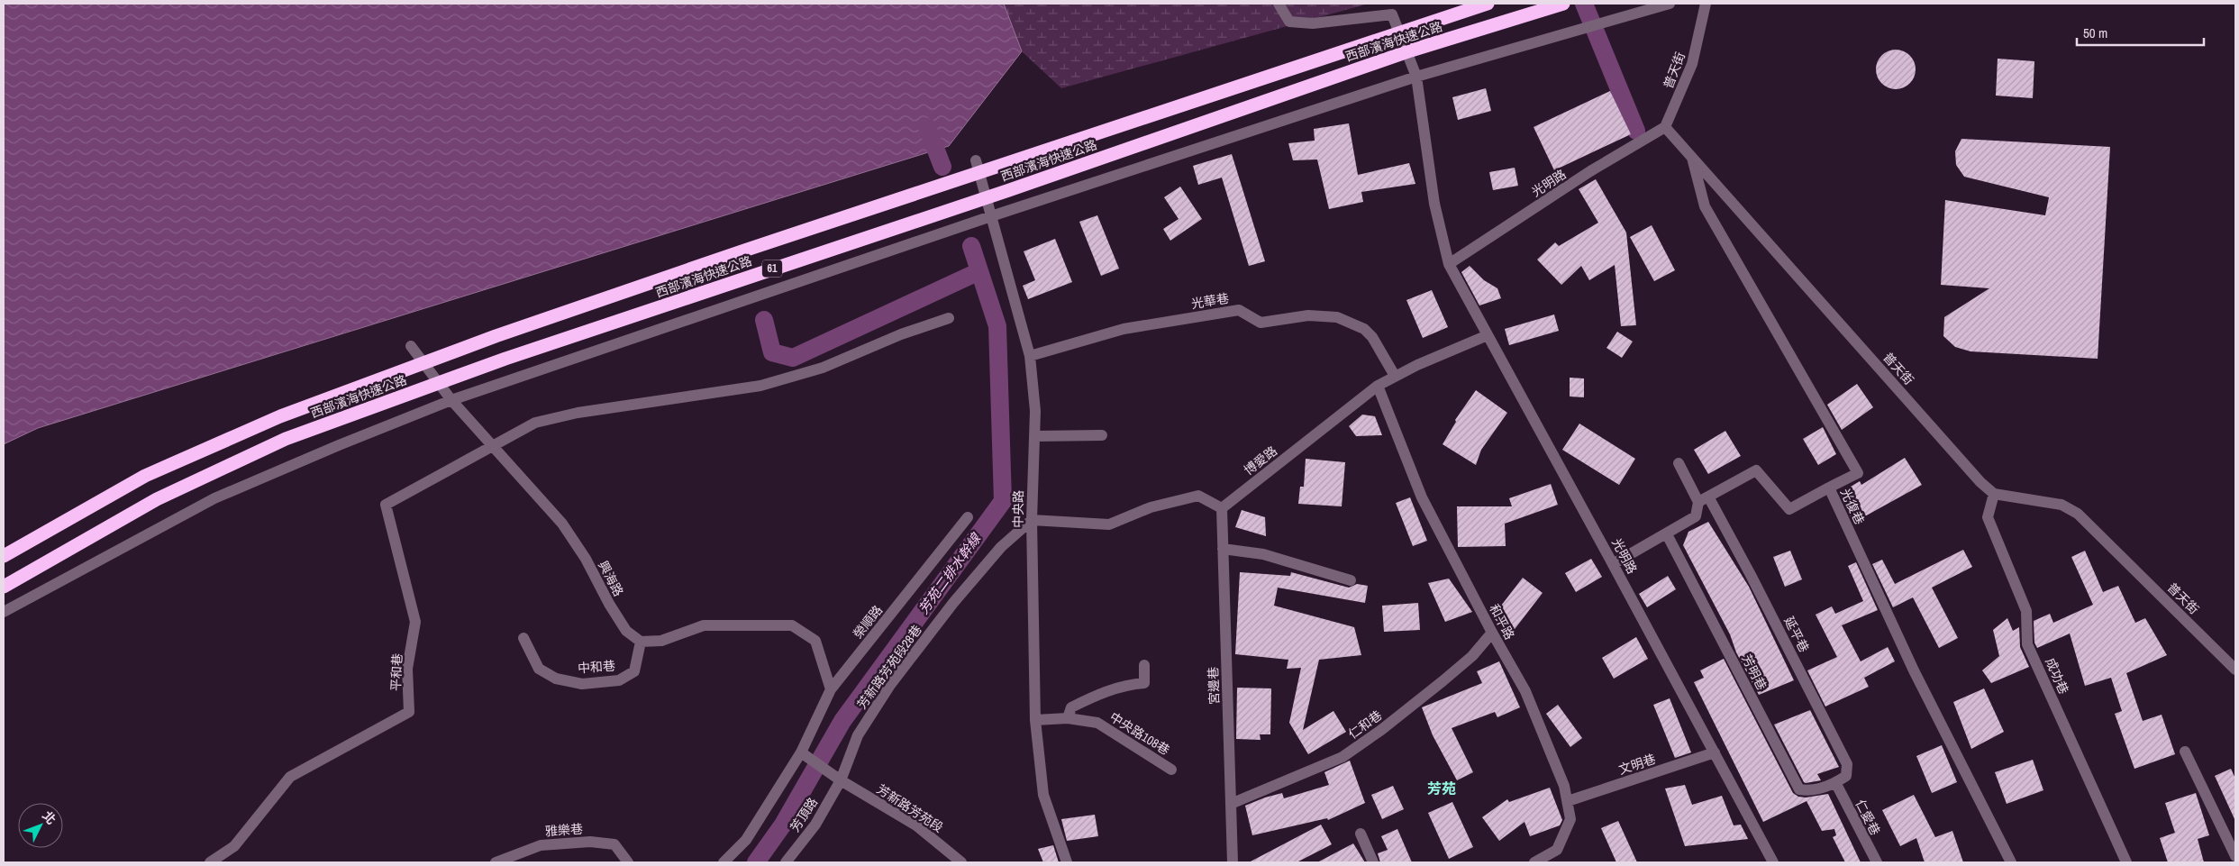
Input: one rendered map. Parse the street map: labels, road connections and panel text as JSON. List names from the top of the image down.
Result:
{
  "streets": {
    "highway": ["西部濱海快速公路", "61"],
    "street": [
      "普天街",
      "光明路",
      "光華巷",
      "博愛路",
      "光復巷",
      "中央路",
      "興海路",
      "榮順路",
      "和平路",
      "延平巷",
      "中和巷",
      "芳新路芳苑段28巷",
      "平和巷",
      "芳明巷",
      "成功巷",
      "宮邊巷",
      "仁和巷",
      "中央路108巷",
      "文明巷",
      "芳新路芳苑段",
      "芳頂路",
      "仁愛巷",
      "雅樂巷"
    ]
  },
  "crossings": [
    ["普天街", "光明路"],
    ["普天街", "光復巷"],
    ["普天街", "成功巷"],
    ["光明路", "博愛路"],
    ["光明路", "文明巷"],
    ["光華巷", "博愛路"],
    ["光華巷", "中央路"],
    ["博愛路", "和平路"],
    ["博愛路", "宮邊巷"],
    ["中央路", "芳新路芳苑段28巷"],
    ["中央路", "中央路108巷"],
    ["興海路", "中和巷"],
    ["興海路", "平和巷"],
    ["榮順路", "芳新路芳苑段"],
    ["和平路", "仁和巷"],
    ["和平路", "文明巷"],
    ["延平巷", "芳明巷"],
    ["延平巷", "仁愛巷"],
    ["芳新路芳苑段28巷", "芳新路芳苑段"],
    ["芳新路芳苑段28巷", "芳頂路"],
    ["芳明巷", "仁愛巷"],
    ["宮邊巷", "仁和巷"],
    ["芳新路芳苑段", "芳頂路"]
  ],
  "districts": ["芳苑"],
  "water": ["芳苑二排水幹線"],
  "scale_bar": "50 m",
  "north": "top right"
}
